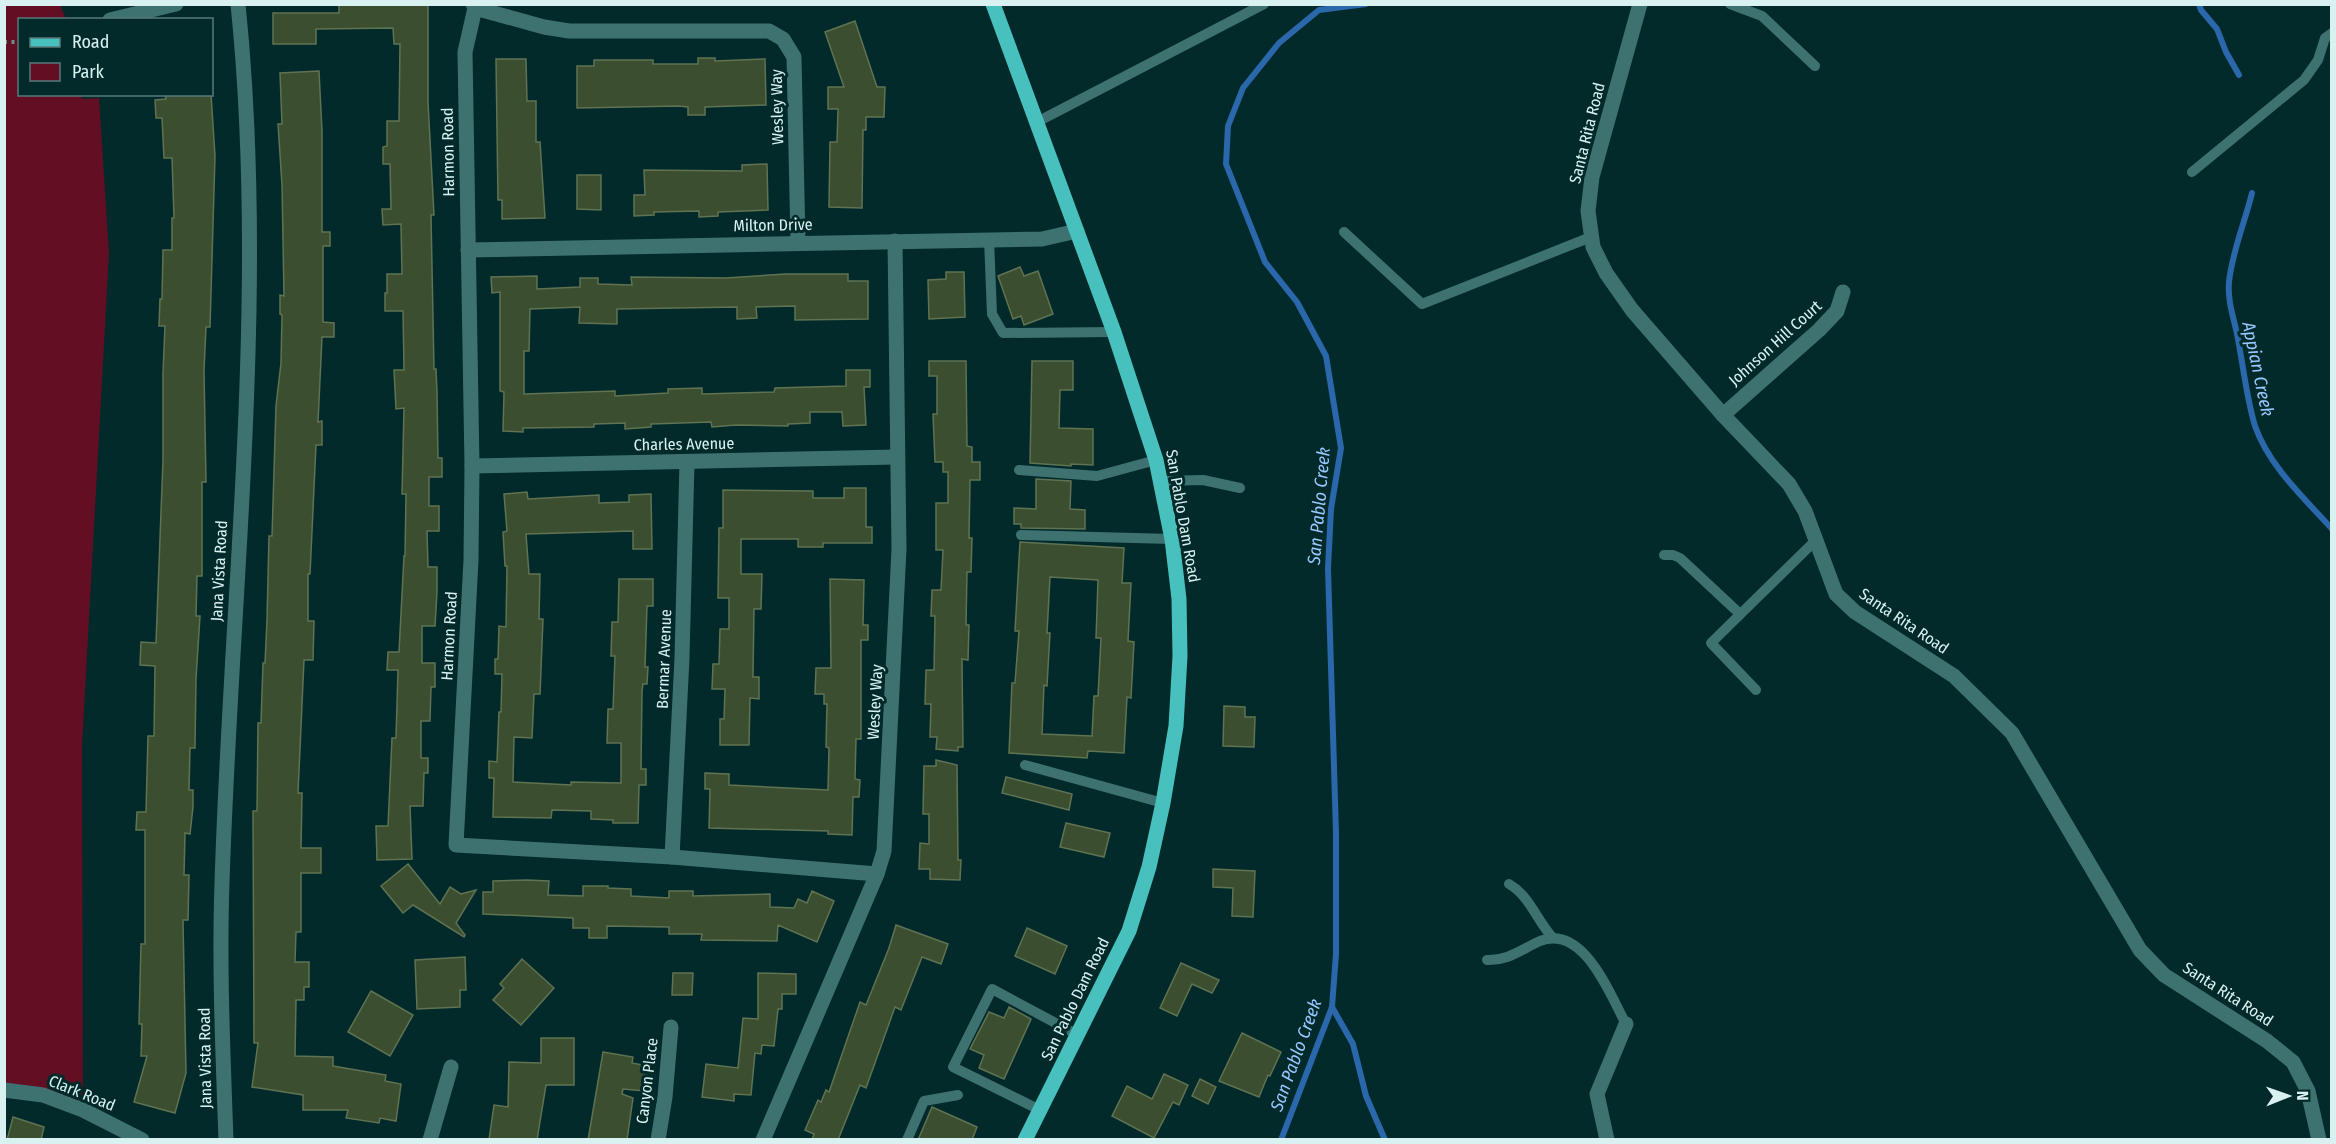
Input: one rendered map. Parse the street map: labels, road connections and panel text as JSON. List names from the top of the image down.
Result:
{
  "streets": {
    "main road": ["San Pablo Dam Road"],
    "street": [
      "Wesley Way",
      "Santa Rita Road",
      "Harmon Road",
      "Milton Drive",
      "Johnson Hill Court",
      "Charles Avenue",
      "Jana Vista Road",
      "Bermar Avenue",
      "Canyon Place",
      "Clark Road"
    ]
  },
  "crossings": [
    ["Wesley Way", "Harmon Road"],
    ["Wesley Way", "Milton Drive"],
    ["Wesley Way", "Charles Avenue"],
    ["Santa Rita Road", "Johnson Hill Court"],
    ["Harmon Road", "Milton Drive"],
    ["Harmon Road", "Charles Avenue"],
    ["Harmon Road", "Bermar Avenue"],
    ["Milton Drive", "San Pablo Dam Road"],
    ["Charles Avenue", "Bermar Avenue"]
  ],
  "water": ["Appian Creek", "San Pablo Creek"],
  "legend": ["Road", "Park"],
  "north": "right"
}
